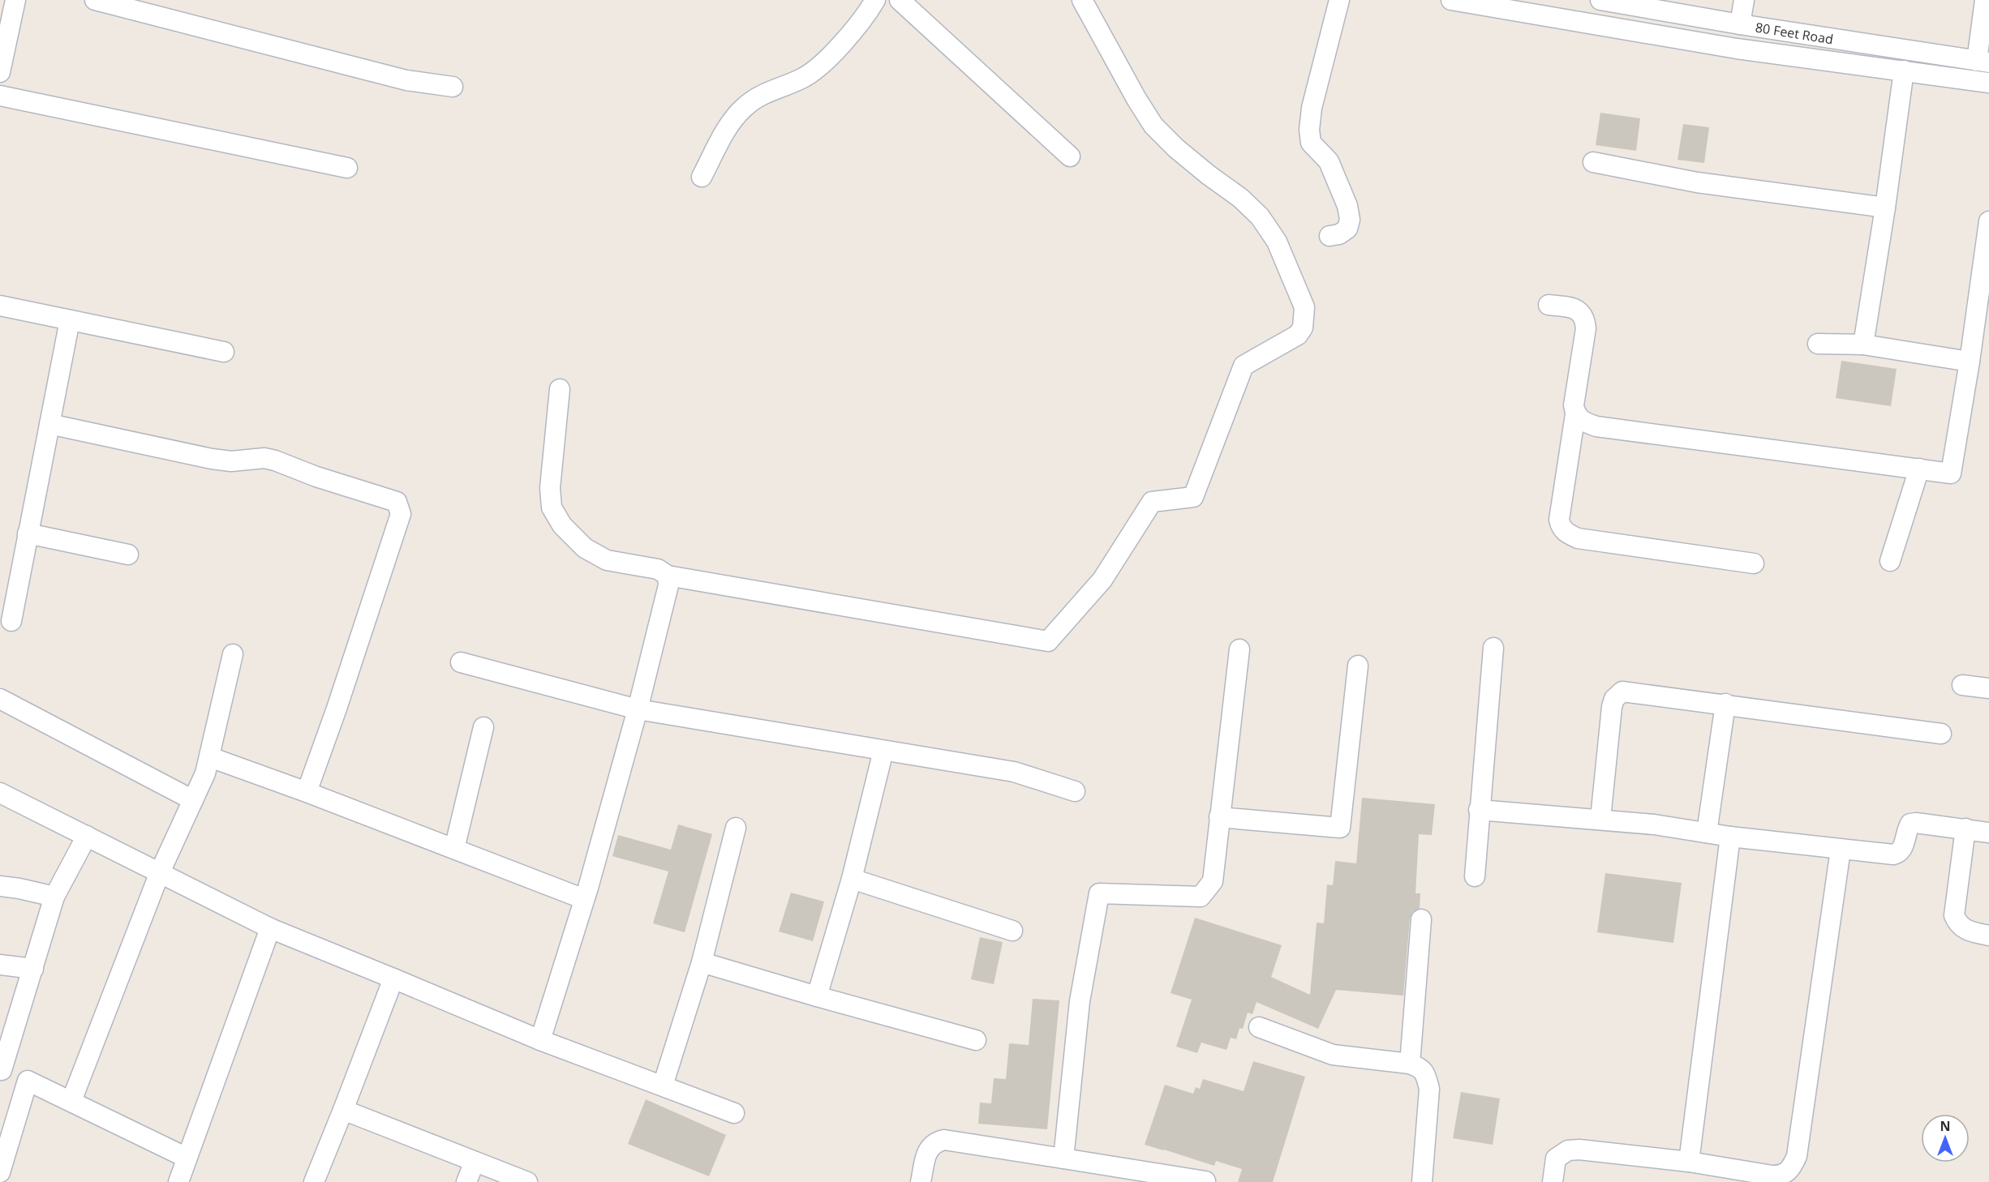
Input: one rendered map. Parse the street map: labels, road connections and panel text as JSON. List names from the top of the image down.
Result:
{
  "streets": {
    "street": ["80 Feet Road"]
  },
  "north": "top"
}
